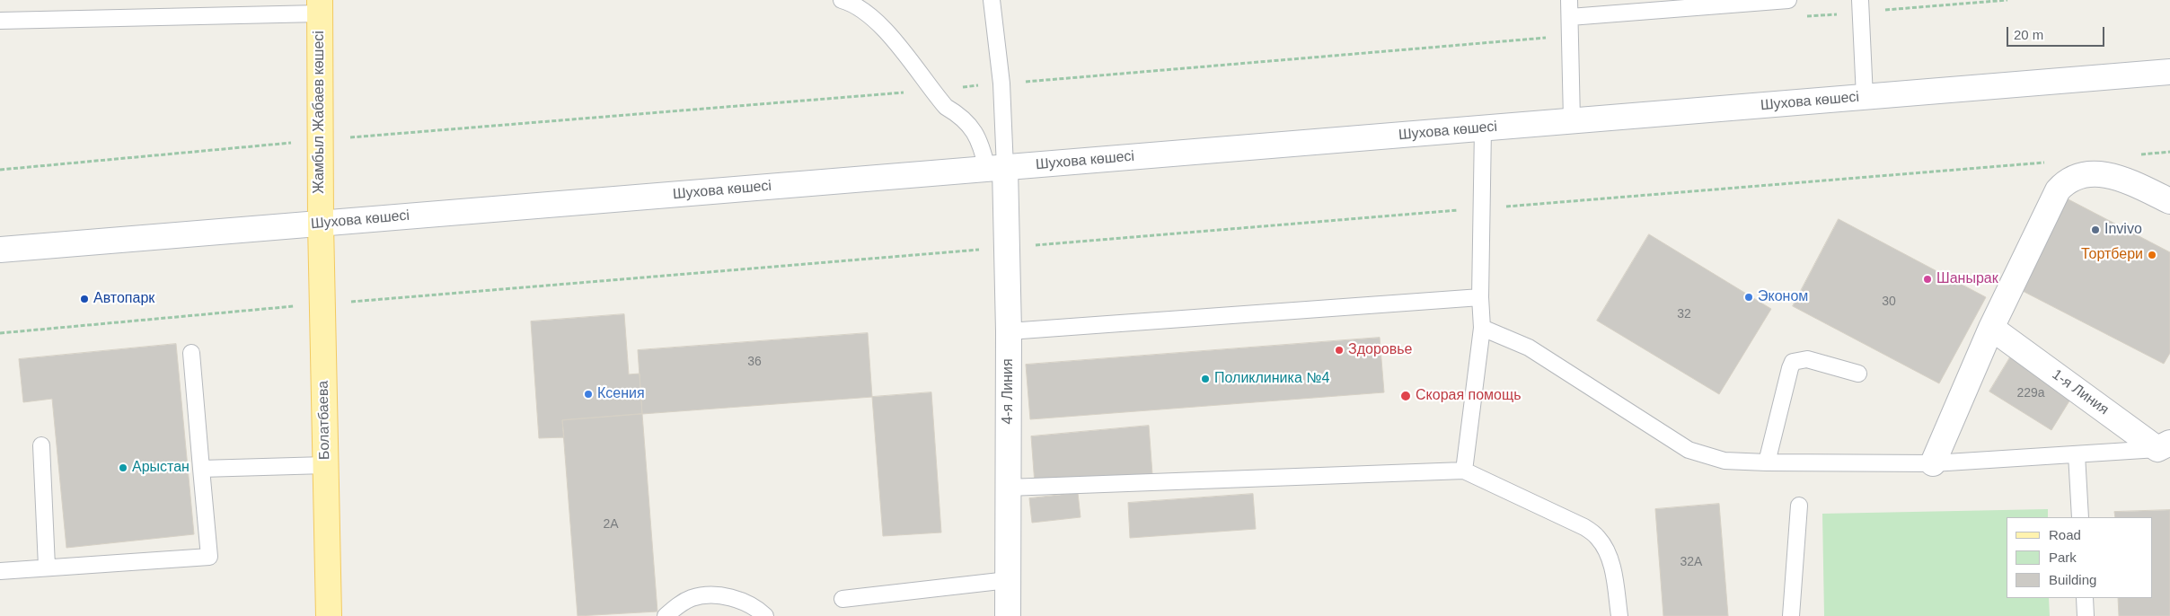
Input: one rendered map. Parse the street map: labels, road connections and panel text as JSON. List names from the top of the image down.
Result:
{
  "streets": {
    "main road": ["Жамбыл Жабаев көшесі", "Болатбаева"],
    "street": ["Шухова көшесі", "4-я Линия", "1-я Линия"]
  },
  "crossings": [
    ["Шухова көшесі", "Жамбыл Жабаев көшесі"],
    ["Шухова көшесі", "4-я Линия"],
    ["Шухова көшесі", "Болатбаева"],
    ["Жамбыл Жабаев көшесі", "Болатбаева"]
  ],
  "places": [
    "Invivo",
    "Тортбери",
    "Шанырак",
    "Эконом",
    "Автопарк",
    "Здоровье",
    "Поликлиника №4",
    "Ксения",
    "Скорая помощь",
    "Арыстан"
  ],
  "house_numbers": [
    "30",
    "32",
    "36",
    "229а",
    "2А",
    "32А"
  ],
  "legend": ["Road", "Park", "Building"],
  "scale_bar": "20 m"
}
